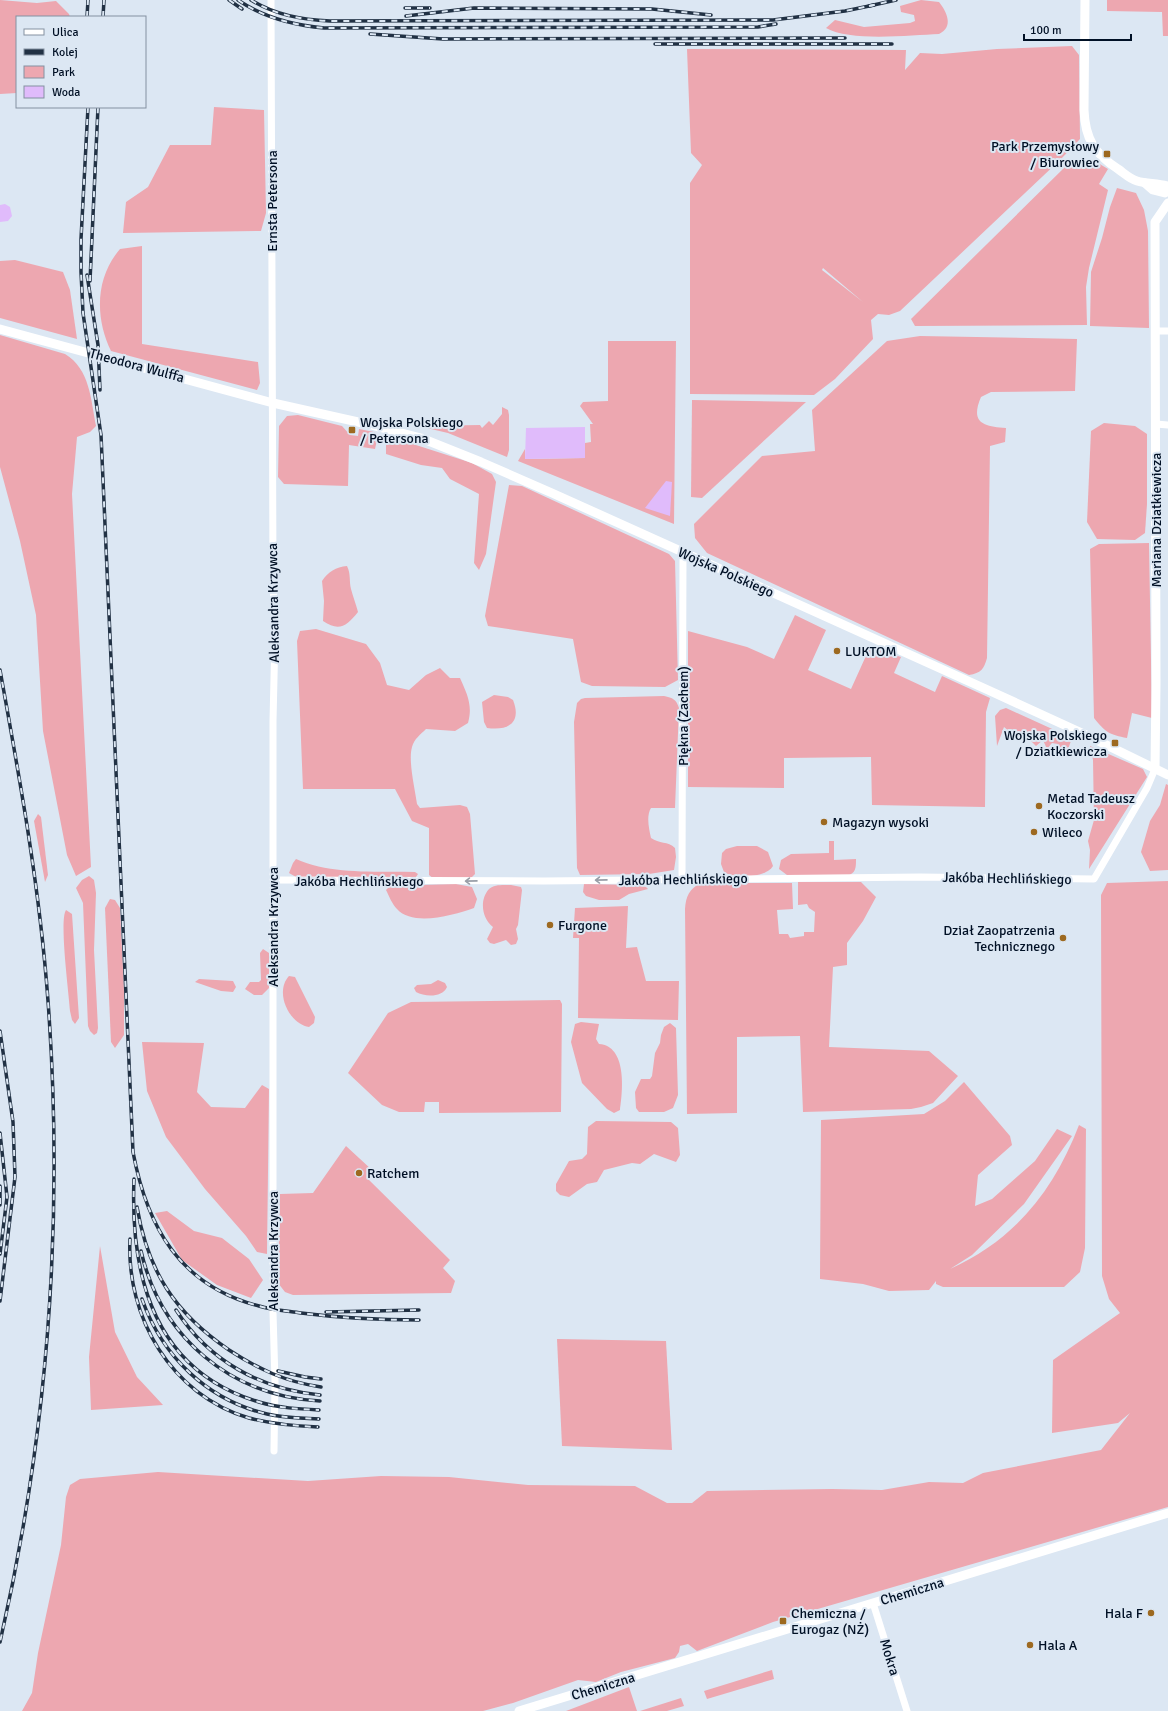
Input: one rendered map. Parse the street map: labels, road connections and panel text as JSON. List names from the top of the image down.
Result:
{
  "streets": {
    "street": [
      "Ernsta Petersona",
      "Theodora Wulffa",
      "Mariana Dziatkiewicza",
      "Wojska Polskiego",
      "Aleksandra Krzywca",
      "Piękna (Zachem)",
      "Jakóba Hechlińskiego",
      "Chemiczna",
      "Mokra"
    ]
  },
  "crossings": [
    ["Ernsta Petersona", "Theodora Wulffa"],
    ["Ernsta Petersona", "Wojska Polskiego"],
    ["Ernsta Petersona", "Aleksandra Krzywca"],
    ["Theodora Wulffa", "Wojska Polskiego"],
    ["Theodora Wulffa", "Aleksandra Krzywca"],
    ["Mariana Dziatkiewicza", "Wojska Polskiego"],
    ["Mariana Dziatkiewicza", "Jakóba Hechlińskiego"],
    ["Wojska Polskiego", "Aleksandra Krzywca"],
    ["Wojska Polskiego", "Piękna (Zachem)"],
    ["Wojska Polskiego", "Jakóba Hechlińskiego"],
    ["Aleksandra Krzywca", "Jakóba Hechlińskiego"],
    ["Piękna (Zachem)", "Jakóba Hechlińskiego"],
    ["Chemiczna", "Mokra"]
  ],
  "one_way": ["Jakóba Hechlińskiego"],
  "places": {
    "transit": [
      "Park Przemysłowy / Biurowiec",
      "Wojska Polskiego / Petersona",
      "Wojska Polskiego / Dziatkiewicza",
      "Chemiczna / Eurogaz (NŻ)"
    ],
    "other": [
      "LUKTOM",
      "Metad Tadeusz Koczorski",
      "Magazyn wysoki",
      "Wileco",
      "Furgone",
      "Dział Zaopatrzenia Technicznego",
      "Ratchem",
      "Hala F",
      "Hala A"
    ]
  },
  "legend": [
    "Ulica",
    "Kolej",
    "Park",
    "Woda"
  ],
  "scale_bar": "100 m"
}
